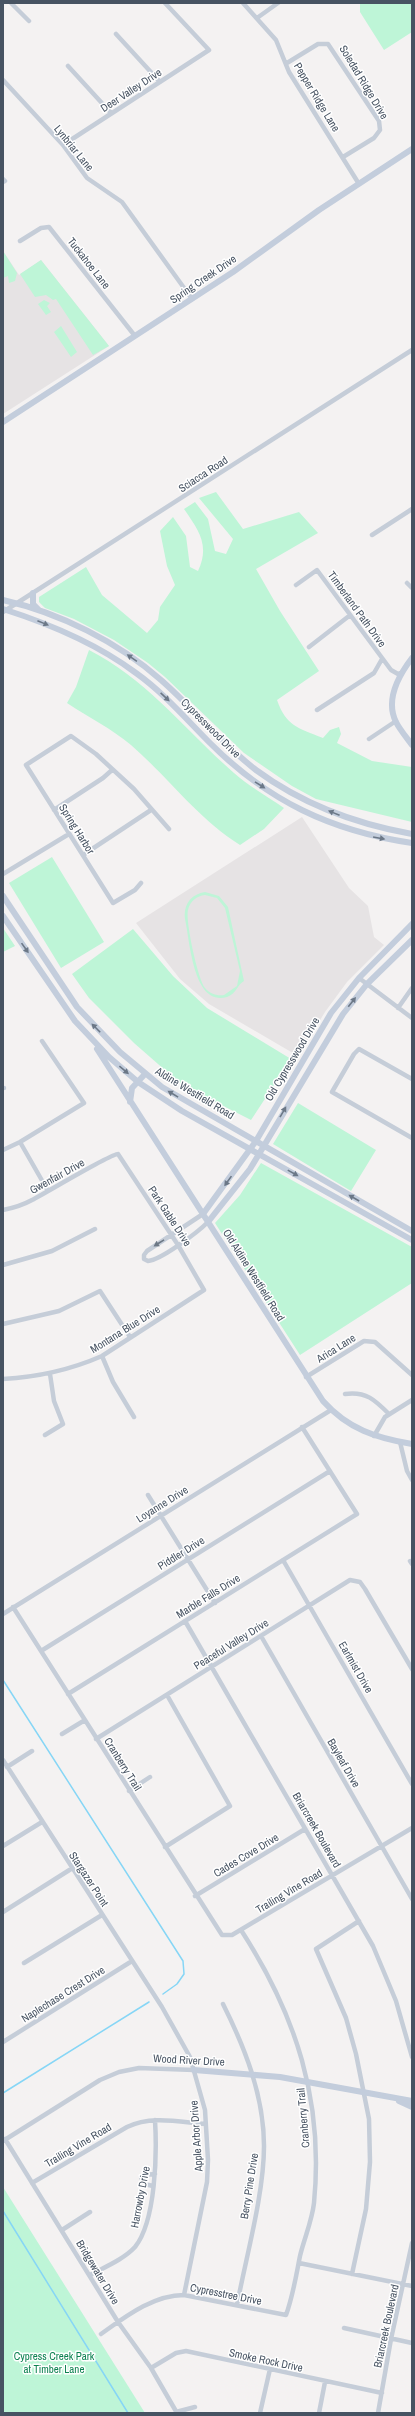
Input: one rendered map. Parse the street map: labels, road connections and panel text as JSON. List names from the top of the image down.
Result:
{
  "streets": {
    "main road": [
      "Spring Creek Drive",
      "Cypresswood Drive",
      "Old Cypresswood Drive",
      "Aldine Westfield Road",
      "Old Aldine Westfield Road",
      "Wood River Drive"
    ],
    "street": [
      "Soledad Ridge Drive",
      "Deer Valley Drive",
      "Pepper Ridge Lane",
      "Lynbriar Lane",
      "Tuckahoe Lane",
      "Sciacca Road",
      "Timberland Path Drive",
      "Spring Harbor",
      "Gwenfair Drive",
      "Park Gable Drive",
      "Montana Blue Drive",
      "Arica Lane",
      "Loyanne Drive",
      "Piddler Drive",
      "Marble Falls Drive",
      "Peaceful Valley Drive",
      "Earlmist Drive",
      "Bayleaf Drive",
      "Cranberry Trail",
      "Briarcreek Boulevard",
      "Cades Cove Drive",
      "Stargazer Point",
      "Trailing Vine Road",
      "Naplechase Crest Drive",
      "Apple Arbor Drive",
      "Berry Pine Drive",
      "Harrowby Drive",
      "Bridgewater Drive",
      "Cypresstree Drive",
      "Smoke Rock Drive"
    ]
  },
  "crossings": [
    ["Soledad Ridge Drive", "Pepper Ridge Lane"],
    ["Deer Valley Drive", "Lynbriar Lane"],
    ["Pepper Ridge Lane", "Spring Creek Drive"],
    ["Lynbriar Lane", "Spring Creek Drive"],
    ["Tuckahoe Lane", "Spring Creek Drive"],
    ["Sciacca Road", "Cypresswood Drive"],
    ["Old Cypresswood Drive", "Aldine Westfield Road"],
    ["Old Cypresswood Drive", "Old Aldine Westfield Road"],
    ["Aldine Westfield Road", "Old Aldine Westfield Road"],
    ["Gwenfair Drive", "Park Gable Drive"],
    ["Park Gable Drive", "Montana Blue Drive"],
    ["Old Aldine Westfield Road", "Arica Lane"],
    ["Old Aldine Westfield Road", "Loyanne Drive"],
    ["Loyanne Drive", "Cranberry Trail"],
    ["Piddler Drive", "Marble Falls Drive"],
    ["Piddler Drive", "Cranberry Trail"],
    ["Marble Falls Drive", "Earlmist Drive"],
    ["Marble Falls Drive", "Cranberry Trail"],
    ["Marble Falls Drive", "Briarcreek Boulevard"],
    ["Peaceful Valley Drive", "Earlmist Drive"],
    ["Peaceful Valley Drive", "Bayleaf Drive"],
    ["Peaceful Valley Drive", "Cranberry Trail"],
    ["Peaceful Valley Drive", "Briarcreek Boulevard"],
    ["Bayleaf Drive", "Trailing Vine Road"],
    ["Cranberry Trail", "Cades Cove Drive"],
    ["Cranberry Trail", "Trailing Vine Road"],
    ["Cranberry Trail", "Wood River Drive"],
    ["Cranberry Trail", "Cypresstree Drive"],
    ["Briarcreek Boulevard", "Cades Cove Drive"],
    ["Briarcreek Boulevard", "Trailing Vine Road"],
    ["Briarcreek Boulevard", "Smoke Rock Drive"],
    ["Stargazer Point", "Naplechase Crest Drive"],
    ["Stargazer Point", "Apple Arbor Drive"],
    ["Trailing Vine Road", "Apple Arbor Drive"],
    ["Trailing Vine Road", "Harrowby Drive"],
    ["Trailing Vine Road", "Bridgewater Drive"],
    ["Wood River Drive", "Apple Arbor Drive"],
    ["Wood River Drive", "Berry Pine Drive"],
    ["Wood River Drive", "Bridgewater Drive"],
    ["Apple Arbor Drive", "Cypresstree Drive"],
    ["Berry Pine Drive", "Cypresstree Drive"],
    ["Harrowby Drive", "Bridgewater Drive"],
    ["Bridgewater Drive", "Cypresstree Drive"],
    ["Bridgewater Drive", "Smoke Rock Drive"]
  ],
  "parks": ["Cypress Creek Park at Timber Lane"]
}
